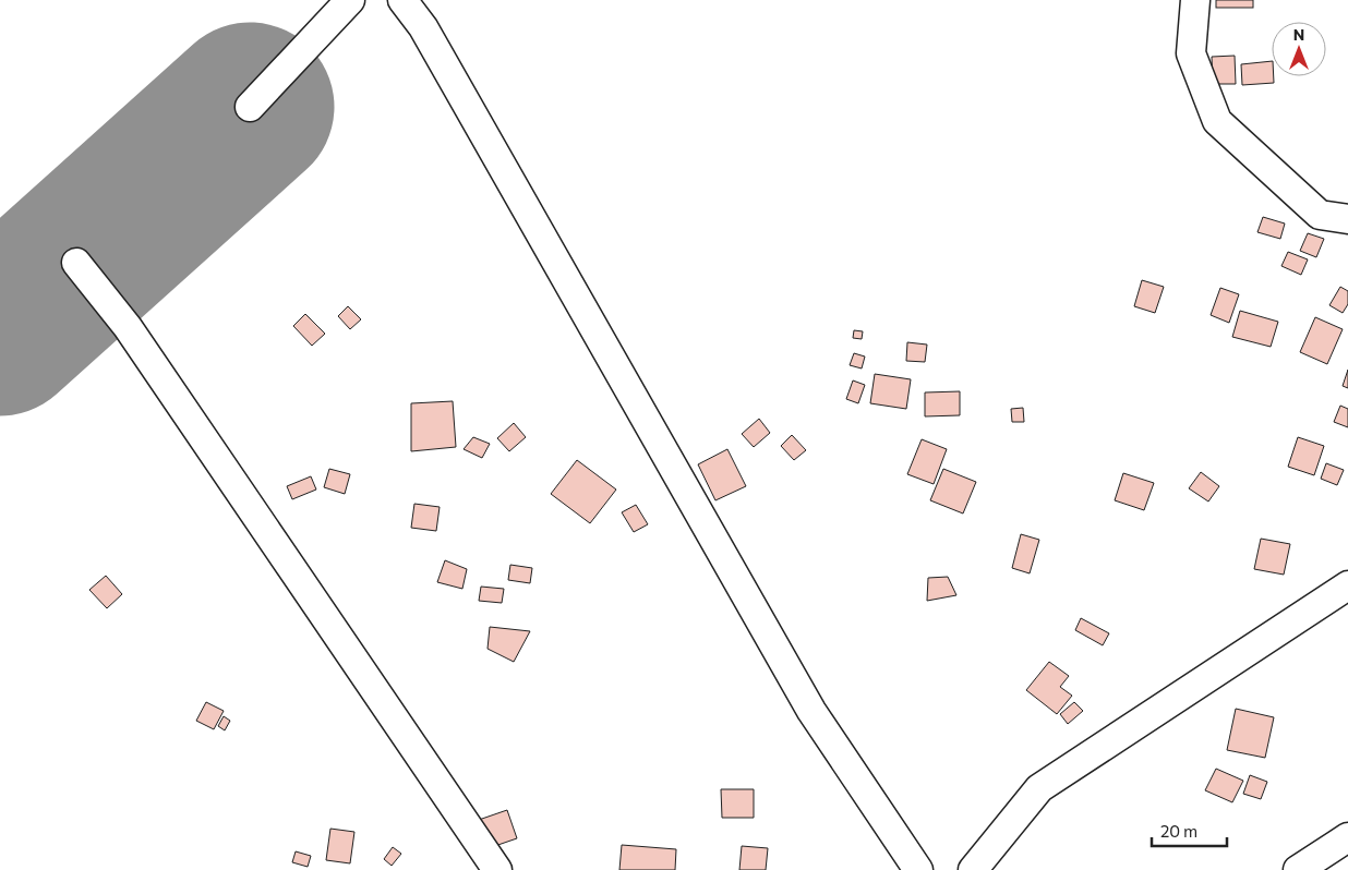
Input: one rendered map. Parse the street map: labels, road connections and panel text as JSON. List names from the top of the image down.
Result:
{
  "scale_bar": "20 m",
  "north": "top"
}
